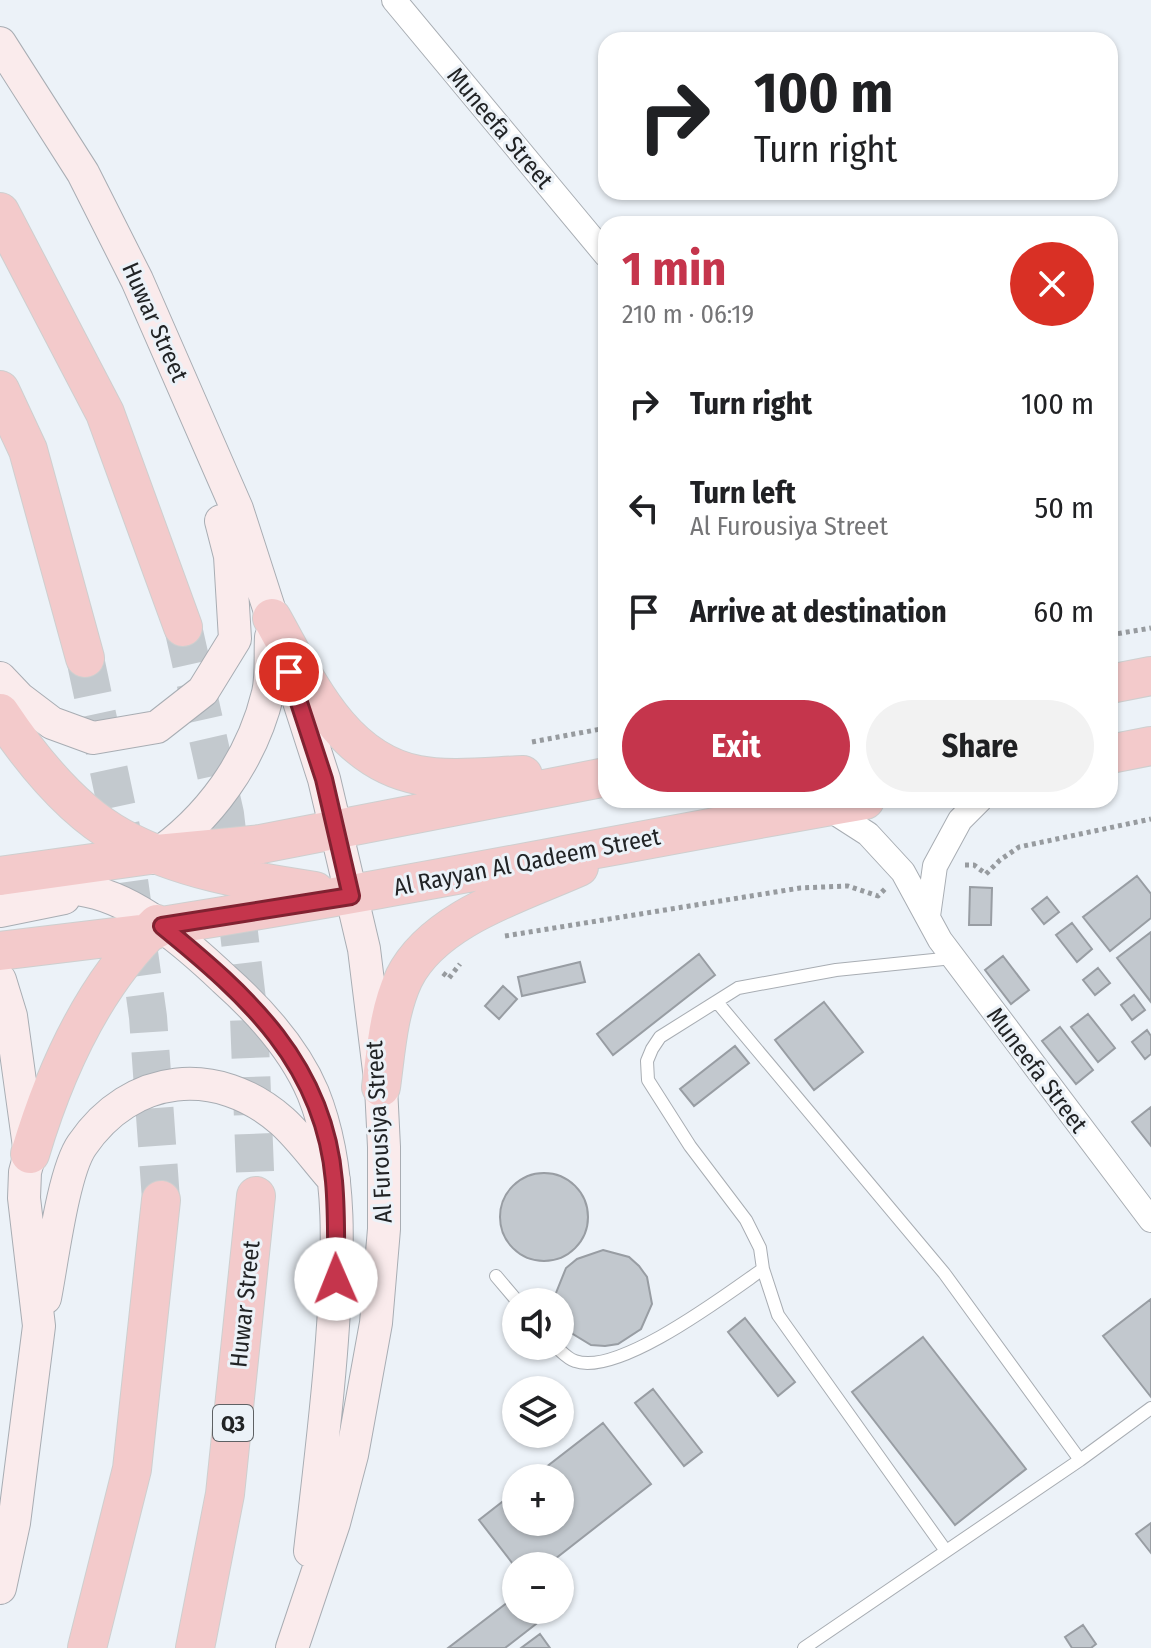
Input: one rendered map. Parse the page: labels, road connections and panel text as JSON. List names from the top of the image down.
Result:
{
  "streets": {
    "highway": ["Huwar Street", "Al Rayyan Al Qadeem Street", "Q3"],
    "main road": ["Al Furousiya Street"],
    "street": ["Muneefa Street"]
  },
  "crossings": [
    ["Huwar Street", "Al Furousiya Street"],
    ["Al Rayyan Al Qadeem Street", "Al Furousiya Street"]
  ],
  "page": {
    "turn": ["100 m", "Turn right"],
    "heading": ["1 min", "210 m · 06:19"],
    "list": [
      {
        "name": "Turn right",
        "value": "100 m"
      },
      {
        "name": "Turn left",
        "note": "Al Furousiya Street",
        "value": "50 m"
      },
      {
        "name": "Arrive at destination",
        "value": "60 m"
      }
    ],
    "buttons": ["Exit", "Share"],
    "map_buttons": ["+", "−"]
  }
}
